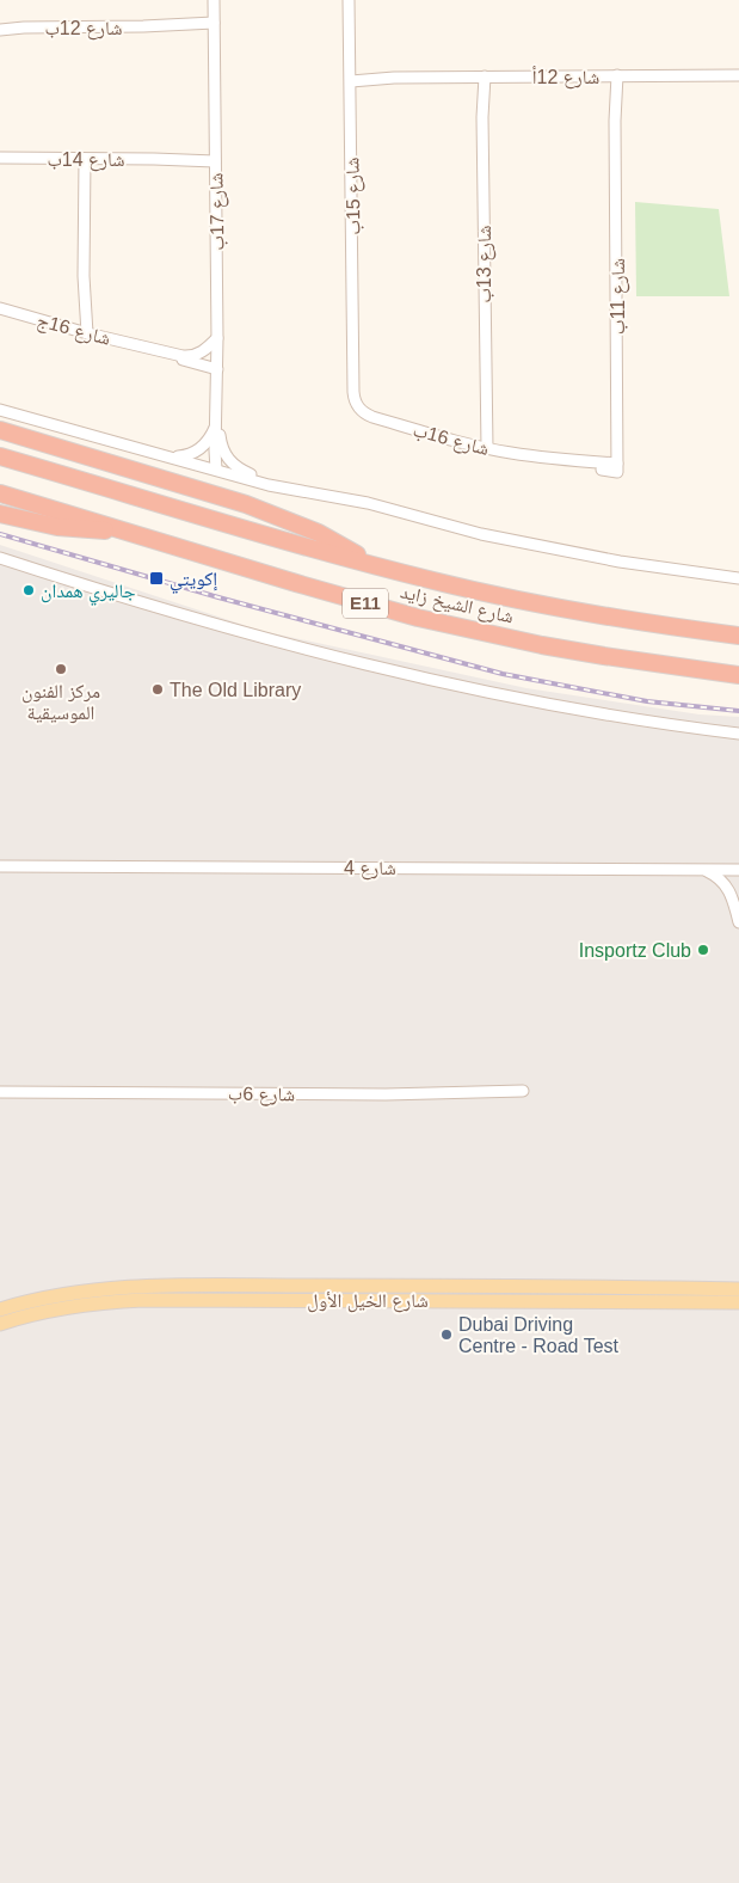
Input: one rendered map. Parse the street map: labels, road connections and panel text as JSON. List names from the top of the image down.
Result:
{
  "streets": {
    "highway": ["E11", "شارع الشيخ زايد"],
    "main road": ["شارع الخيل الأول"],
    "street": [
      "شارع 12ب",
      "شارع 12أ",
      "شارع 14ب",
      "شارع 15ب",
      "شارع 17ب",
      "شارع 13ب",
      "شارع 11ب",
      "شارع 16ج",
      "شارع 16ب",
      "شارع 4",
      "شارع 6ب"
    ]
  },
  "crossings": [
    ["شارع 12ب", "شارع 17ب"],
    ["شارع 12أ", "شارع 15ب"],
    ["شارع 12أ", "شارع 13ب"],
    ["شارع 12أ", "شارع 11ب"],
    ["شارع 14ب", "شارع 17ب"],
    ["شارع 15ب", "شارع 16ب"],
    ["شارع 17ب", "شارع 16ج"],
    ["شارع 13ب", "شارع 16ب"],
    ["شارع 11ب", "شارع 16ب"]
  ],
  "places": {
    "transit": ["إكويتي"],
    "other": [
      "جاليري همدان",
      "مركز الفنون الموسيقية",
      "The Old Library",
      "Insportz Club",
      "Dubai Driving Centre - Road Test"
    ]
  }
}
